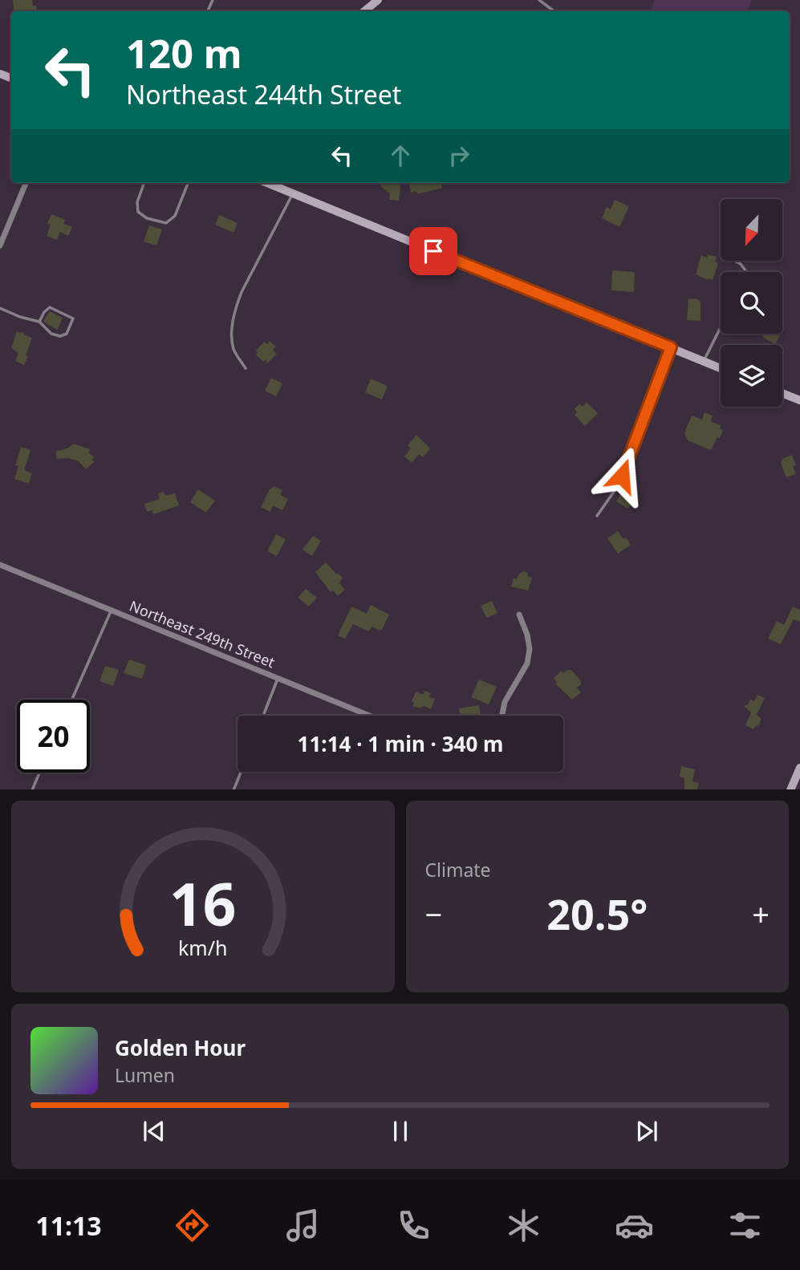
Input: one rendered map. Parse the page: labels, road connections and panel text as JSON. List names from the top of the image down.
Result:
{
  "streets": {
    "street": ["Northeast 249th Street"]
  },
  "north": "bottom left",
  "page": {
    "turn": ["120 m", "Northeast 244th Street"],
    "limit": "20",
    "trip": "11:14 · 1 min · 340 m",
    "tile": "Climate",
    "heat": ["−", "20.5°", "+"],
    "song": ["Golden Hour", "Lumen"],
    "tabs": "11:13",
    "gauge": ["16", "km/h"]
  }
}
